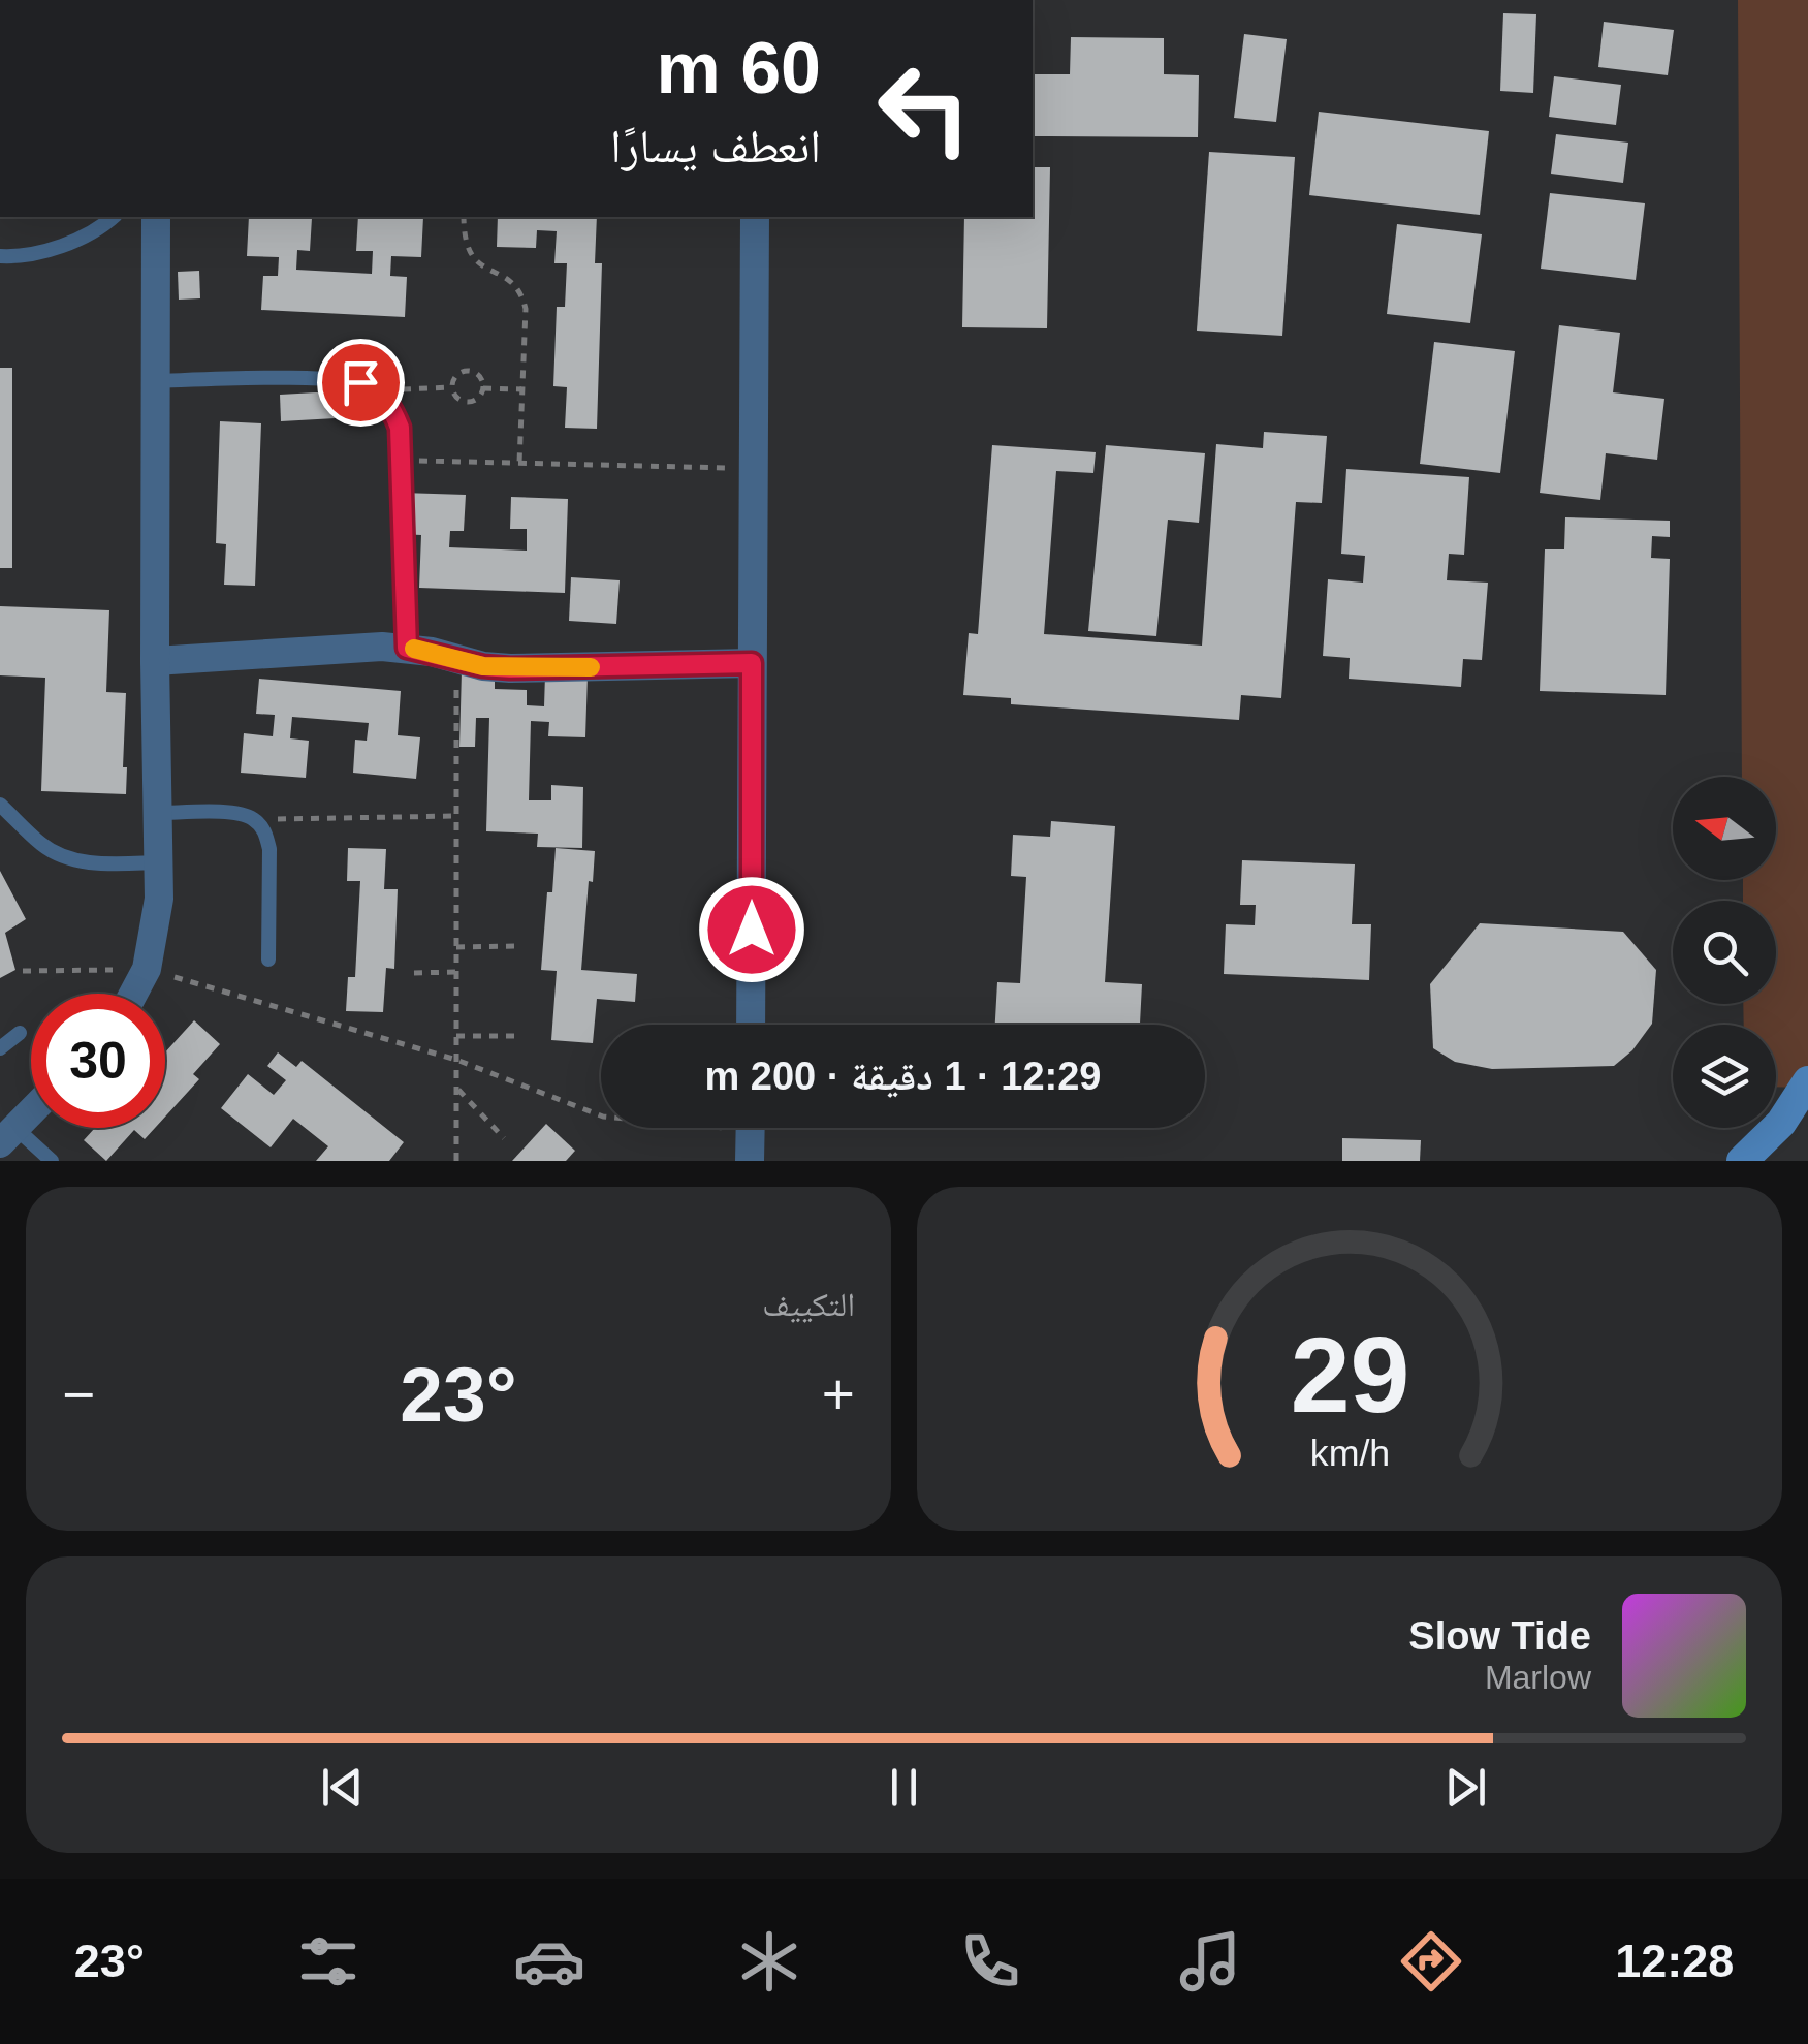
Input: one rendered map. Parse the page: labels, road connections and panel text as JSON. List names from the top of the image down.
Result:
{
  "north": "left",
  "page": {
    "turn": ["60 m", "انعطف يسارًا"],
    "limit": "30",
    "trip": "12:29 · 1 دقيقة · 200 m",
    "tile": "التكييف",
    "heat": ["−", "23°", "+"],
    "song": ["Slow Tide", "Marlow"],
    "tabs": ["12:28", "23°"],
    "gauge": ["29", "km/h"]
  }
}
